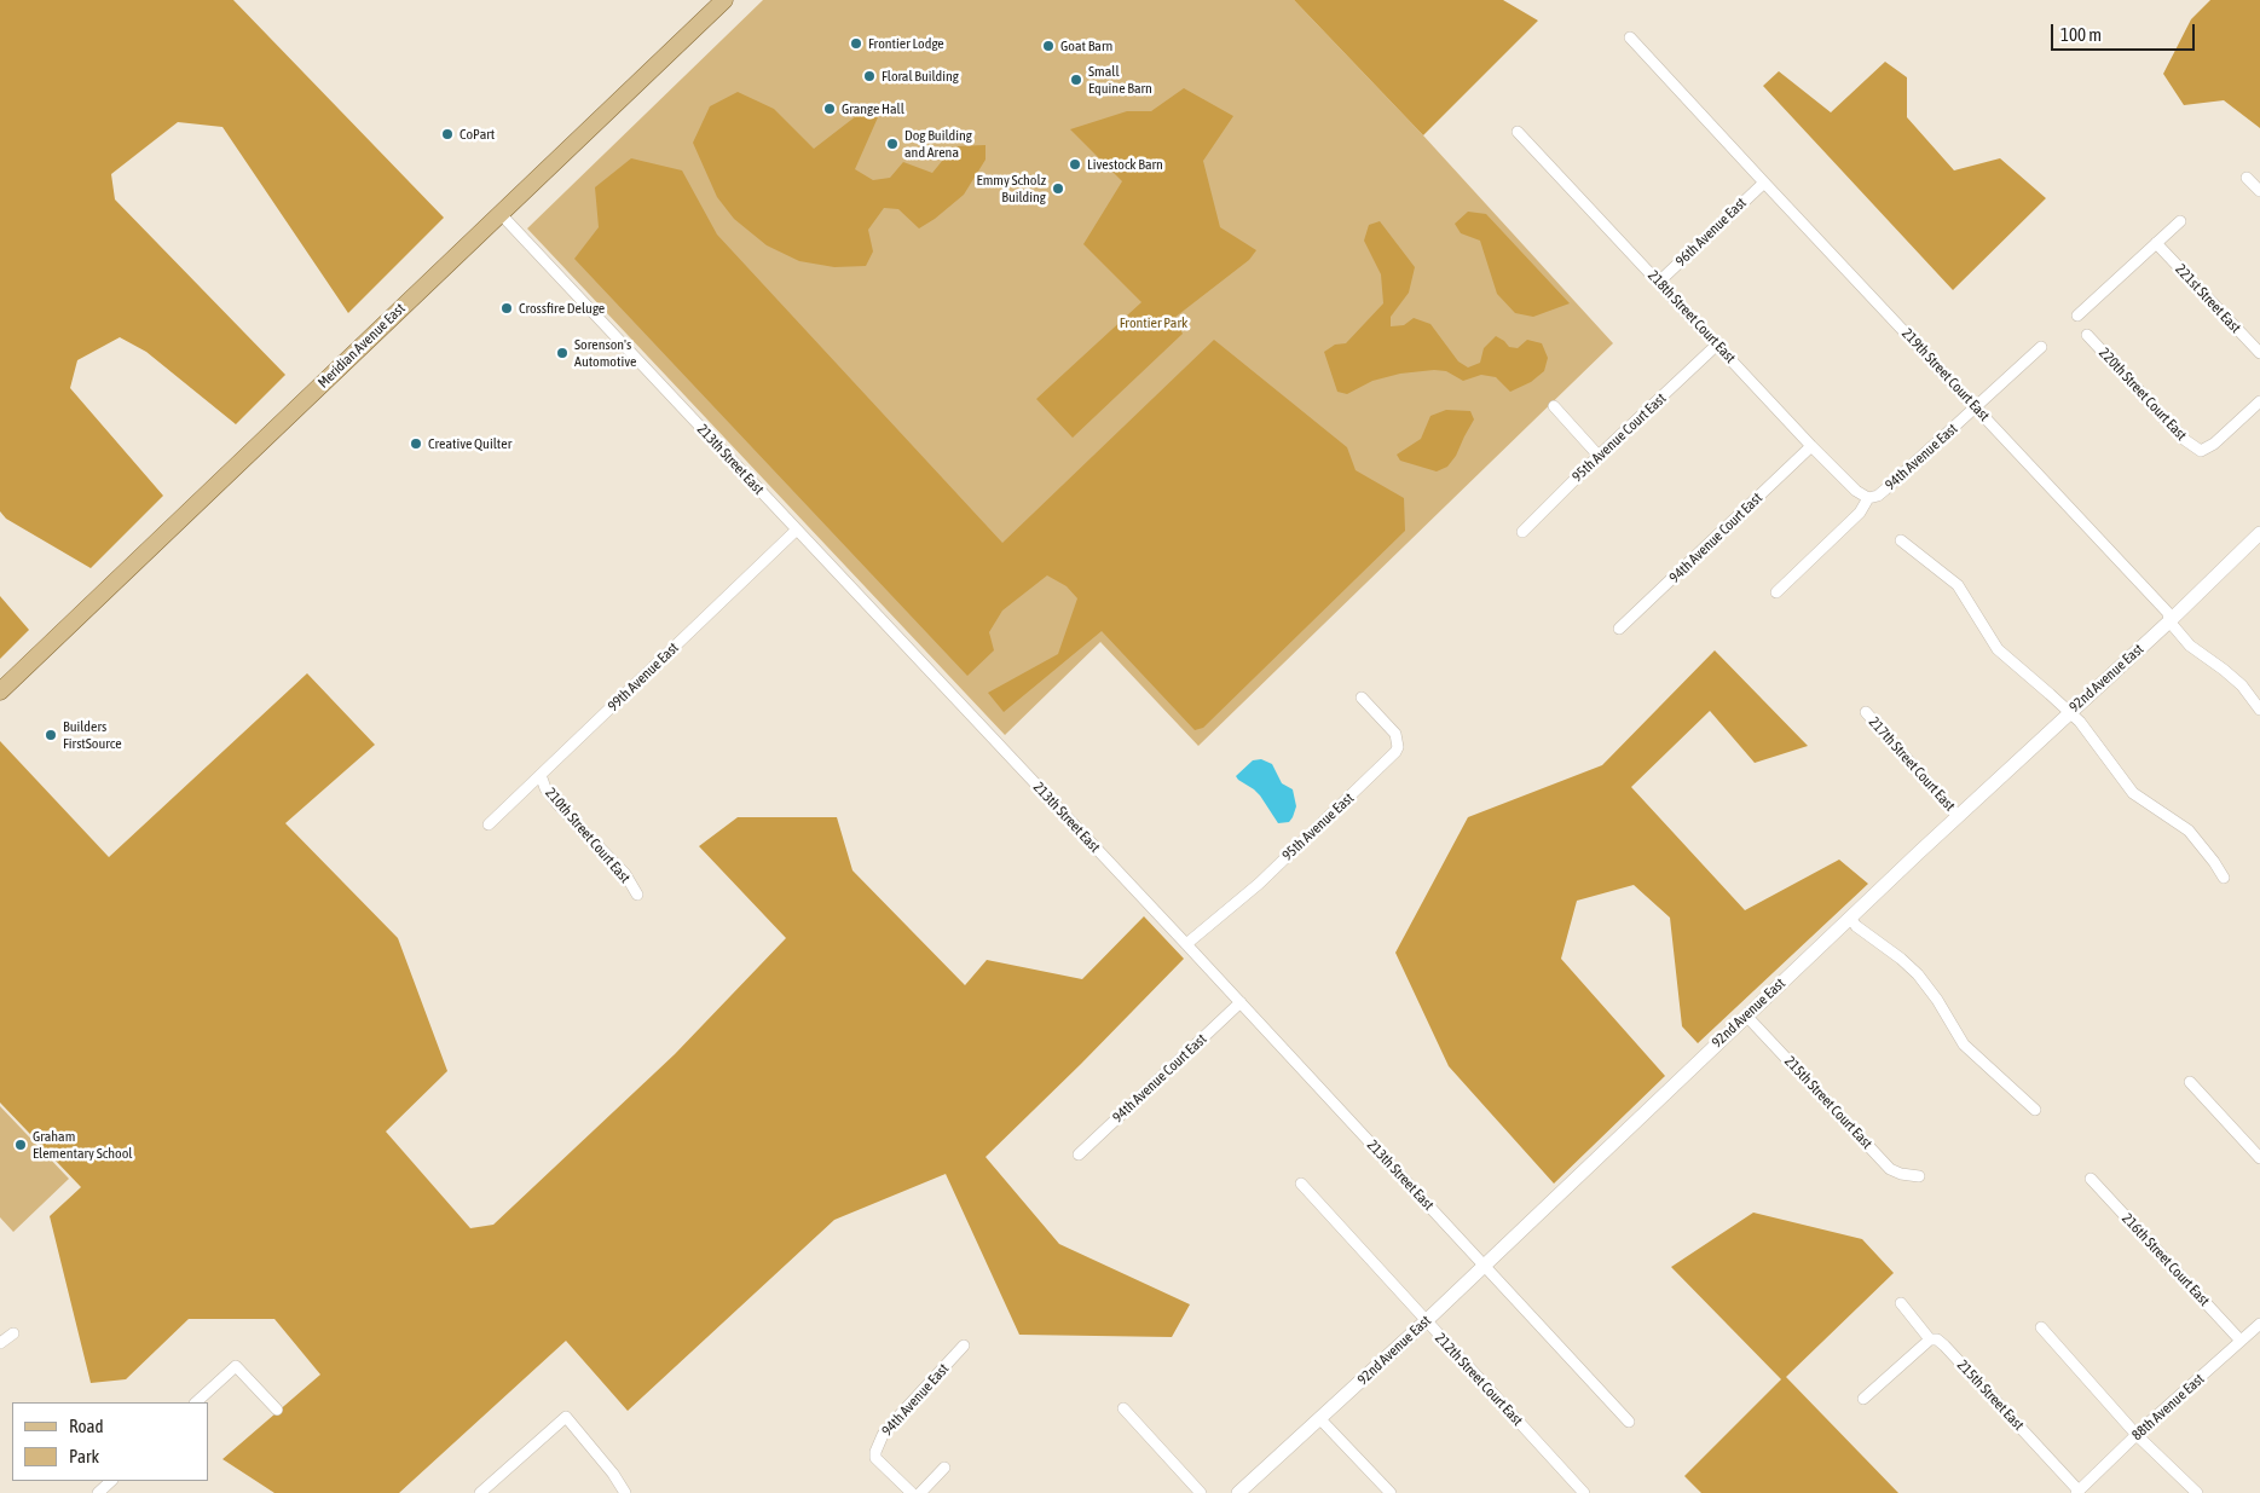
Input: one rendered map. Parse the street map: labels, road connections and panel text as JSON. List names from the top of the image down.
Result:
{
  "streets": {
    "main road": ["Meridian Avenue East"],
    "street": [
      "96th Avenue East",
      "221st Street East",
      "218th Street Court East",
      "219th Street Court East",
      "220th Street Court East",
      "95th Avenue Court East",
      "94th Avenue East",
      "213th Street East",
      "94th Avenue Court East",
      "99th Avenue East",
      "92nd Avenue East",
      "217th Street Court East",
      "95th Avenue East",
      "210th Street Court East",
      "215th Street Court East",
      "216th Street Court East",
      "212th Street Court East",
      "215th Street East",
      "88th Avenue East"
    ]
  },
  "crossings": [
    ["96th Avenue East", "218th Street Court East"],
    ["96th Avenue East", "219th Street Court East"],
    ["218th Street Court East", "95th Avenue Court East"],
    ["218th Street Court East", "94th Avenue East"],
    ["218th Street Court East", "94th Avenue Court East"],
    ["Meridian Avenue East", "213th Street East"],
    ["219th Street Court East", "94th Avenue East"],
    ["219th Street Court East", "92nd Avenue East"],
    ["213th Street East", "94th Avenue Court East"],
    ["213th Street East", "99th Avenue East"],
    ["213th Street East", "92nd Avenue East"],
    ["213th Street East", "95th Avenue East"],
    ["99th Avenue East", "210th Street Court East"],
    ["92nd Avenue East", "217th Street Court East"],
    ["92nd Avenue East", "215th Street Court East"],
    ["92nd Avenue East", "212th Street Court East"],
    ["216th Street Court East", "88th Avenue East"],
    ["215th Street East", "88th Avenue East"]
  ],
  "parks": ["Frontier Park"],
  "places": [
    "Frontier Lodge",
    "Goat Barn",
    "Floral Building",
    "Small Equine Barn",
    "Grange Hall",
    "CoPart",
    "Dog Building and Arena",
    "Livestock Barn",
    "Emmy Scholz Building",
    "Crossfire Deluge",
    "Sorenson's Automotive",
    "Creative Quilter",
    "Builders FirstSource",
    "Graham Elementary School"
  ],
  "legend": ["Road", "Park"],
  "scale_bar": "100 m"
}
